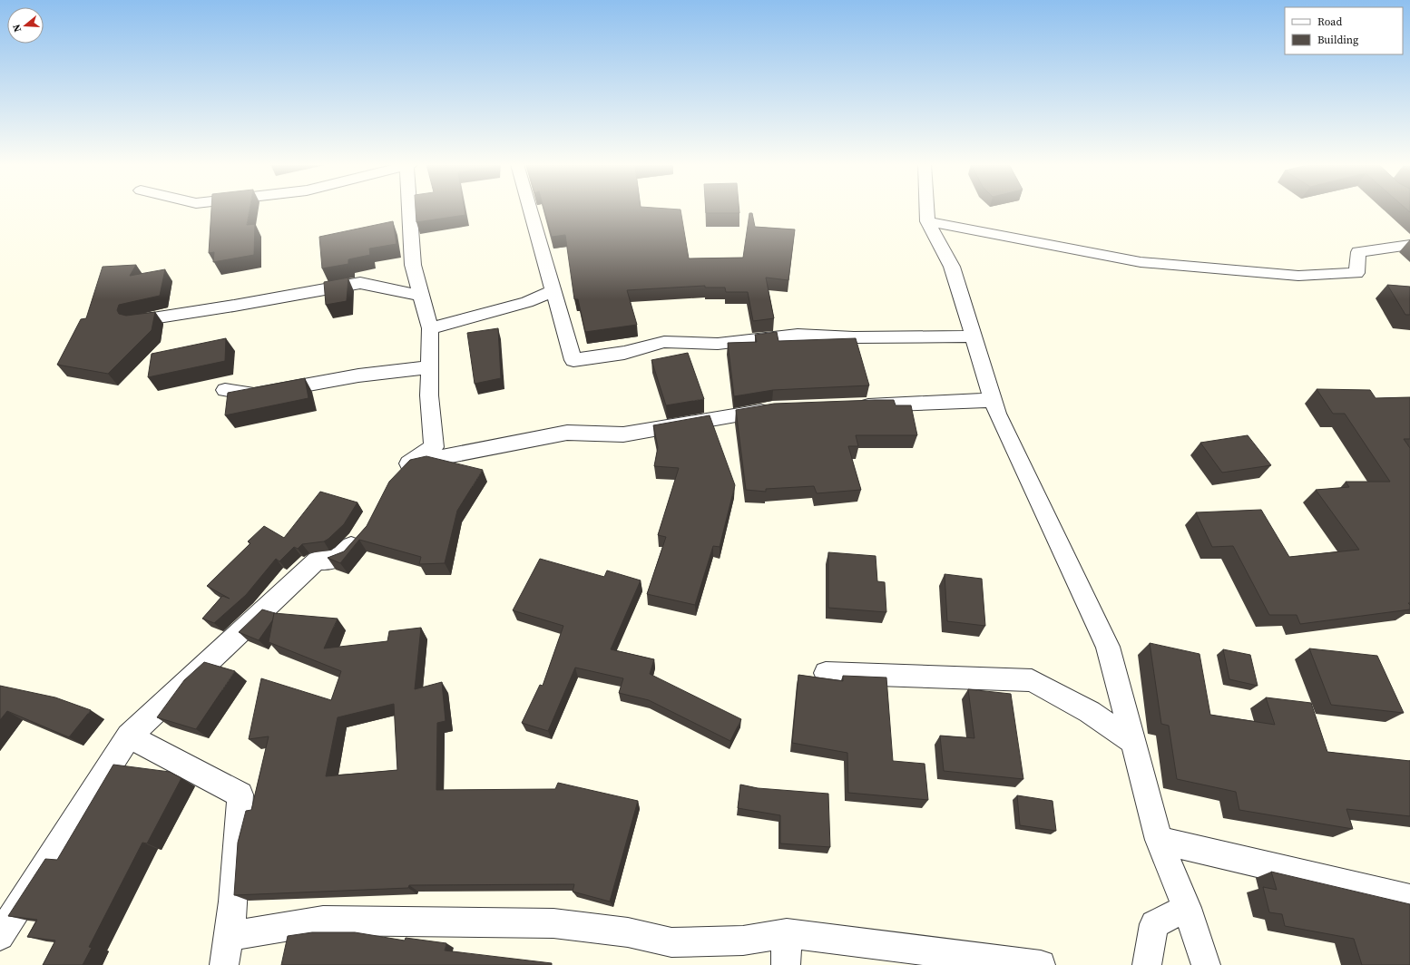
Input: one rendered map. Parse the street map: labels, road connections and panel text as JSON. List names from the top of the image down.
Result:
{
  "legend": ["Road", "Building"],
  "north": "left"
}
